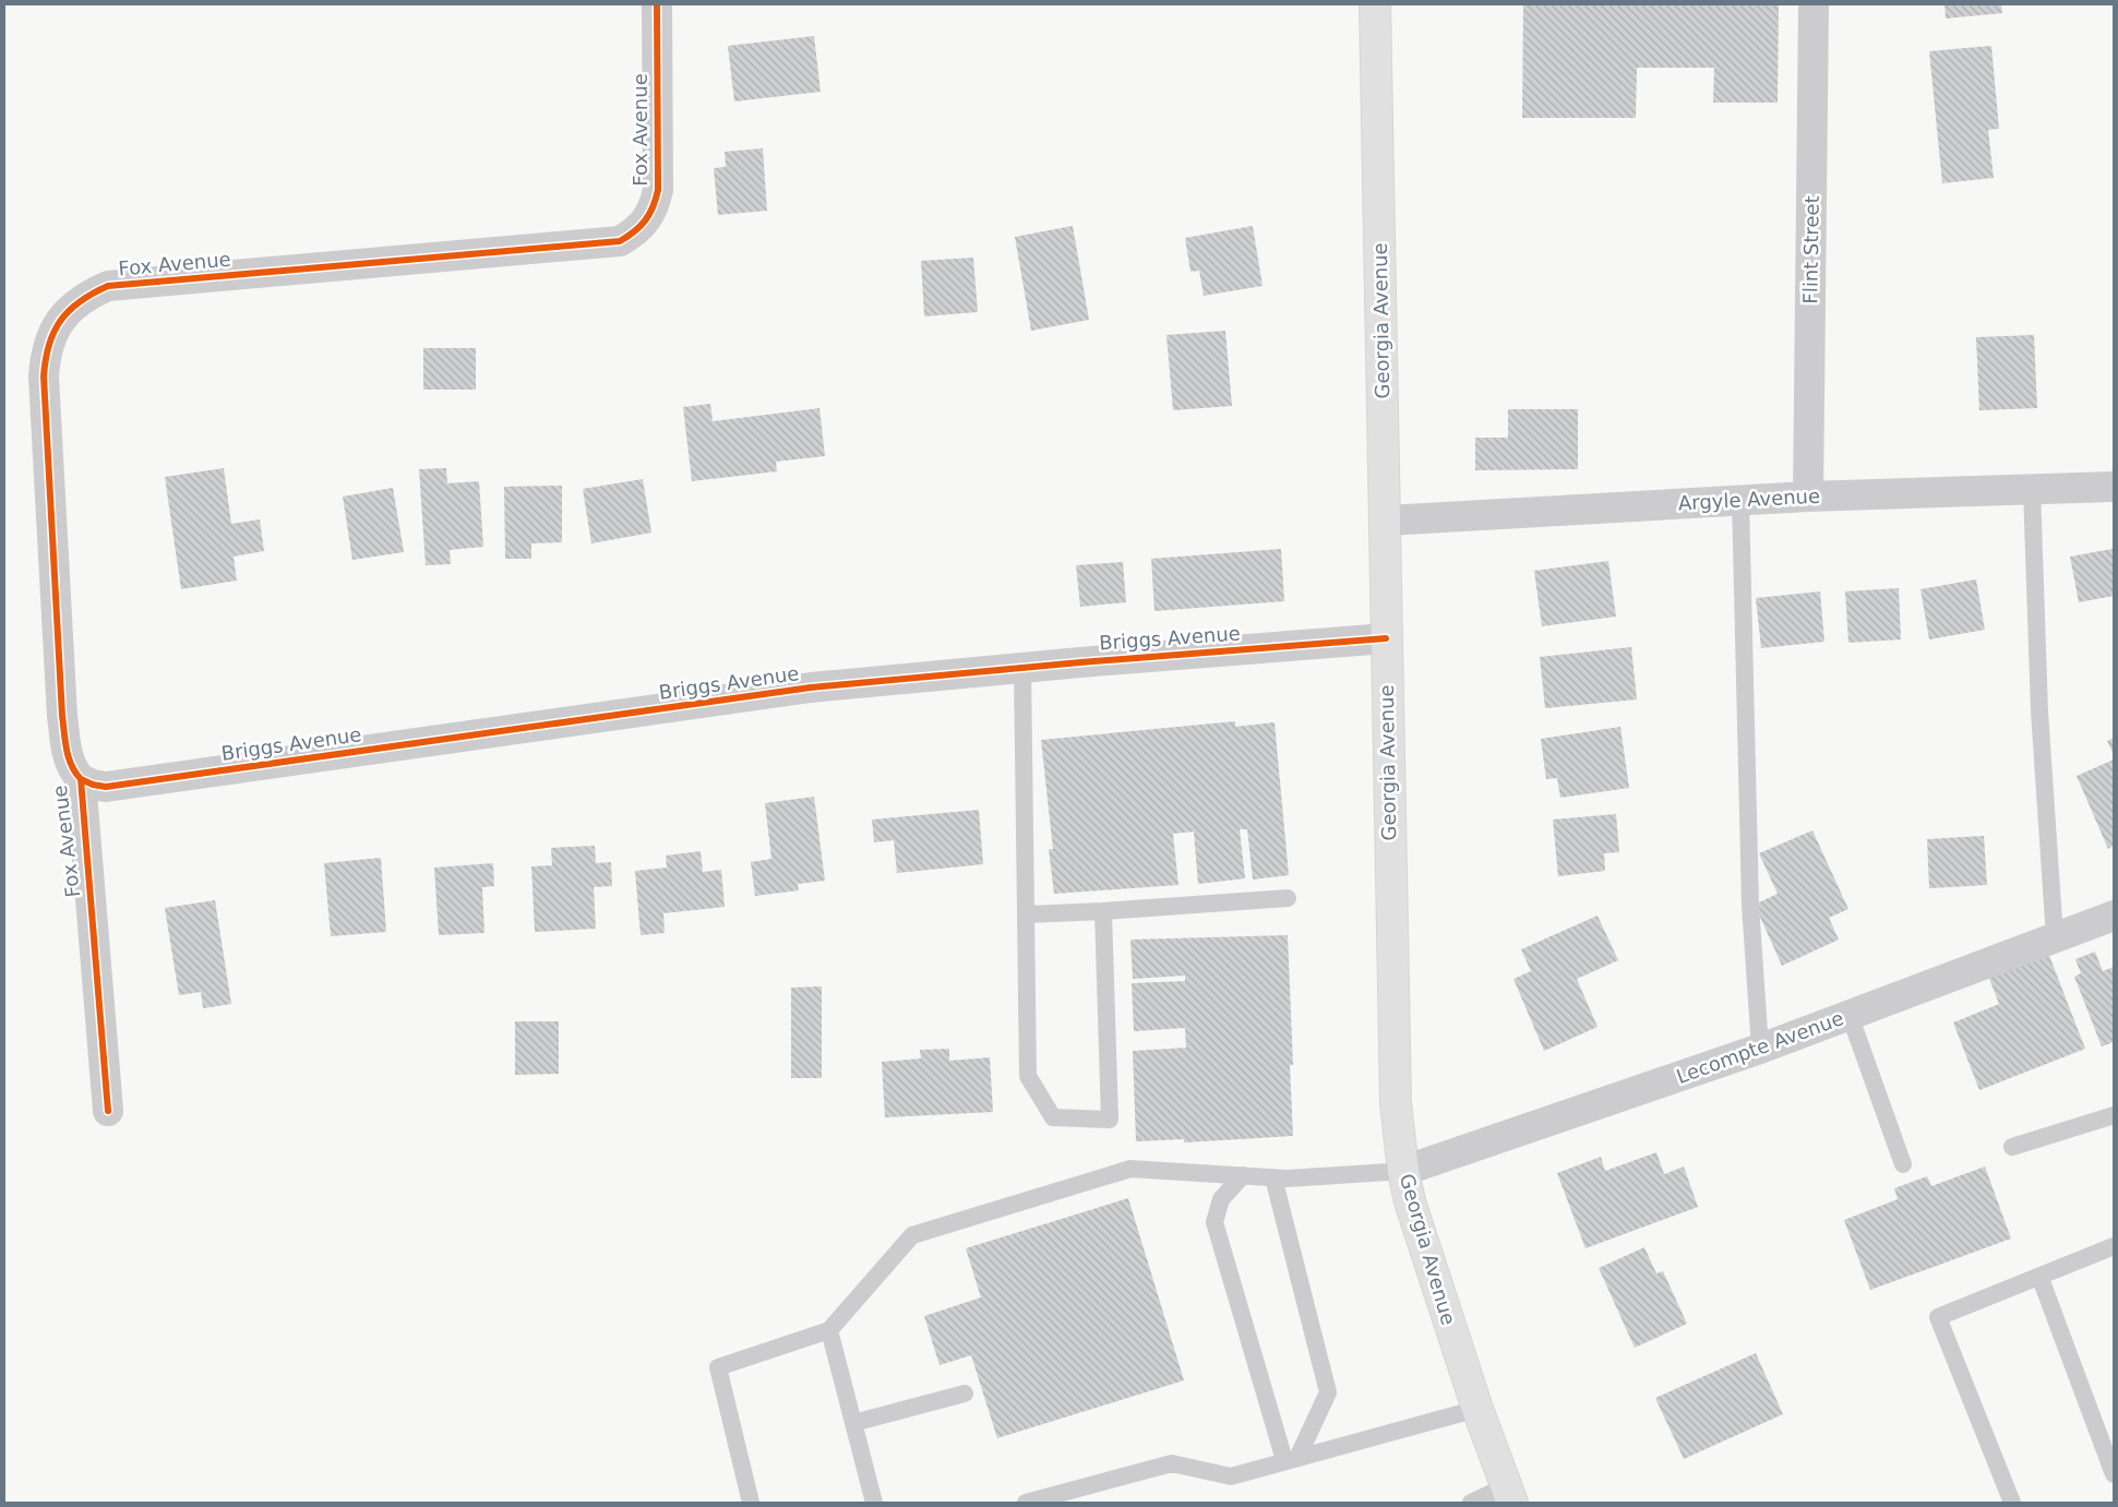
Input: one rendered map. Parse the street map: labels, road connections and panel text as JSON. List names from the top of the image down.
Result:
{
  "streets": {
    "main road": ["Georgia Avenue"],
    "street": [
      "Fox Avenue",
      "Flint Street",
      "Argyle Avenue",
      "Briggs Avenue",
      "Lecompte Avenue"
    ]
  },
  "crossings": [
    ["Fox Avenue", "Briggs Avenue"],
    ["Flint Street", "Argyle Avenue"],
    ["Georgia Avenue", "Argyle Avenue"],
    ["Georgia Avenue", "Briggs Avenue"],
    ["Georgia Avenue", "Lecompte Avenue"]
  ]
}
